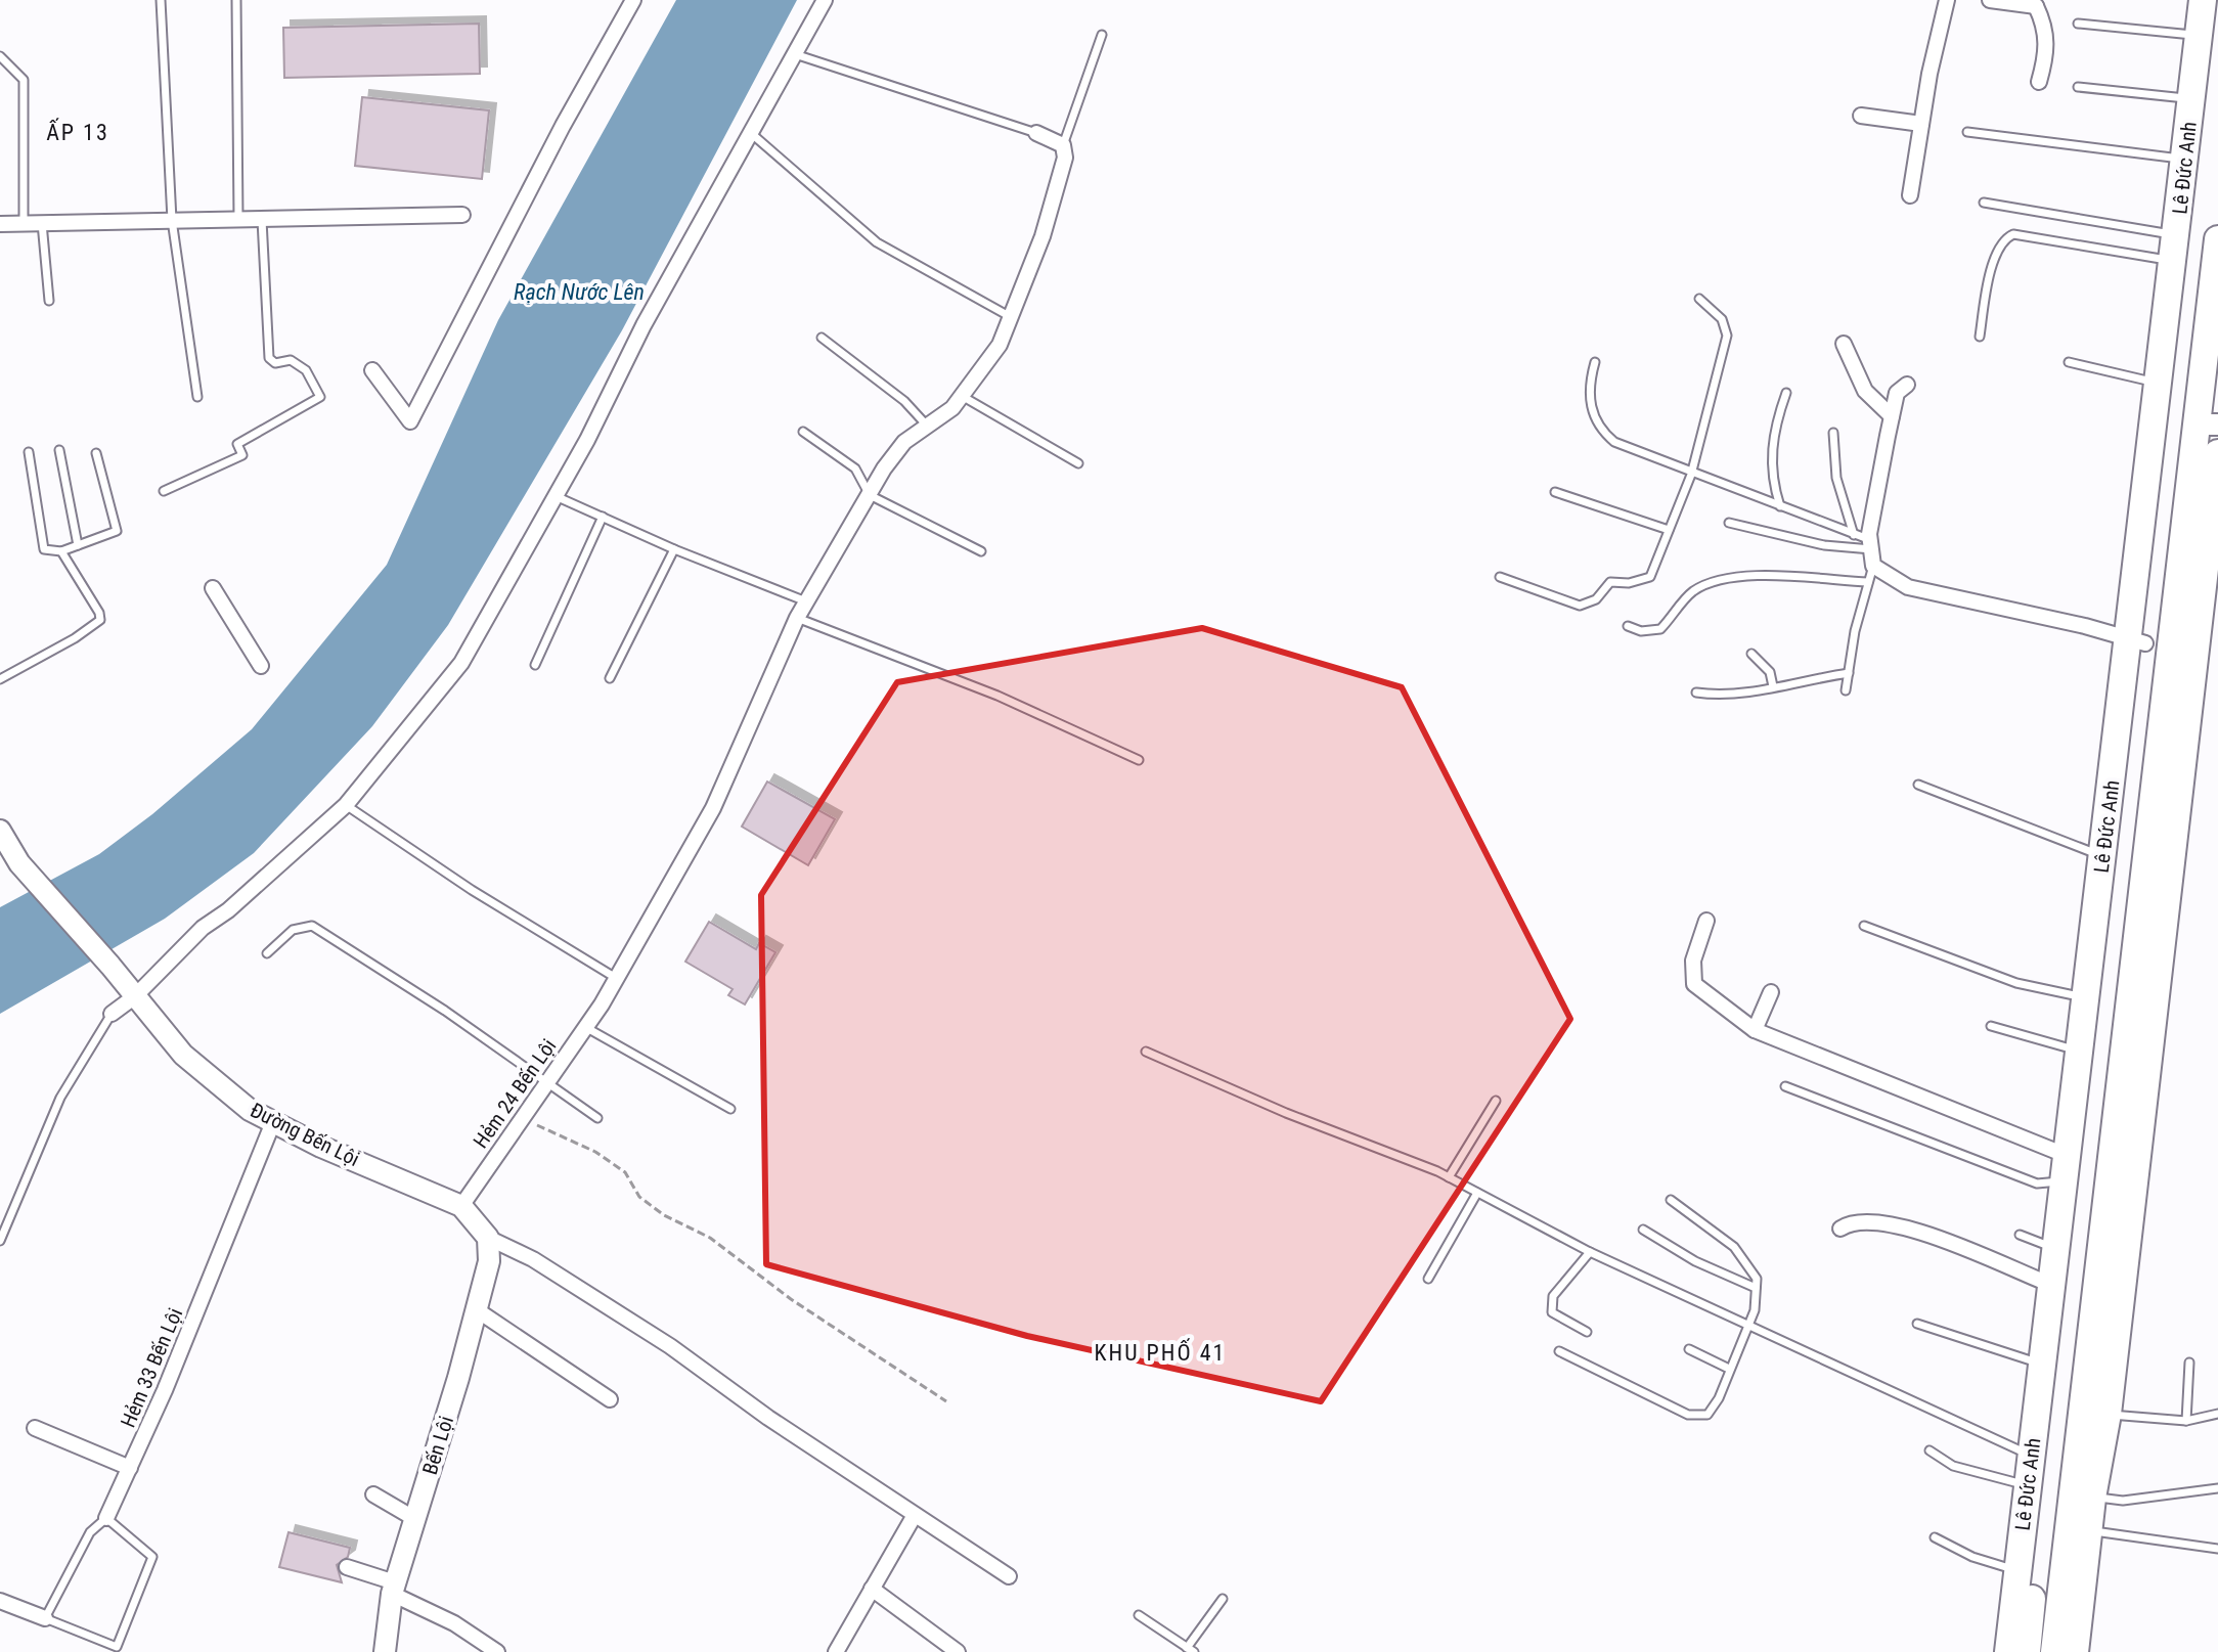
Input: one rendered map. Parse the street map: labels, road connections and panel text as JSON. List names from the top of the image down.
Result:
{
  "streets": {
    "highway": ["Lê Đức Anh"],
    "street": [
      "Hẻm 24 Bến Lội",
      "Đường Bến Lội",
      "Hẻm 33 Bến Lội",
      "Bến Lội"
    ]
  },
  "crossings": [
    ["Hẻm 24 Bến Lội", "Đường Bến Lội"],
    ["Đường Bến Lội", "Hẻm 33 Bến Lội"],
    ["Đường Bến Lội", "Bến Lội"]
  ],
  "districts": ["ẤP 13", "KHU PHỐ 41"],
  "water": ["Rạch Nước Lên"]
}
